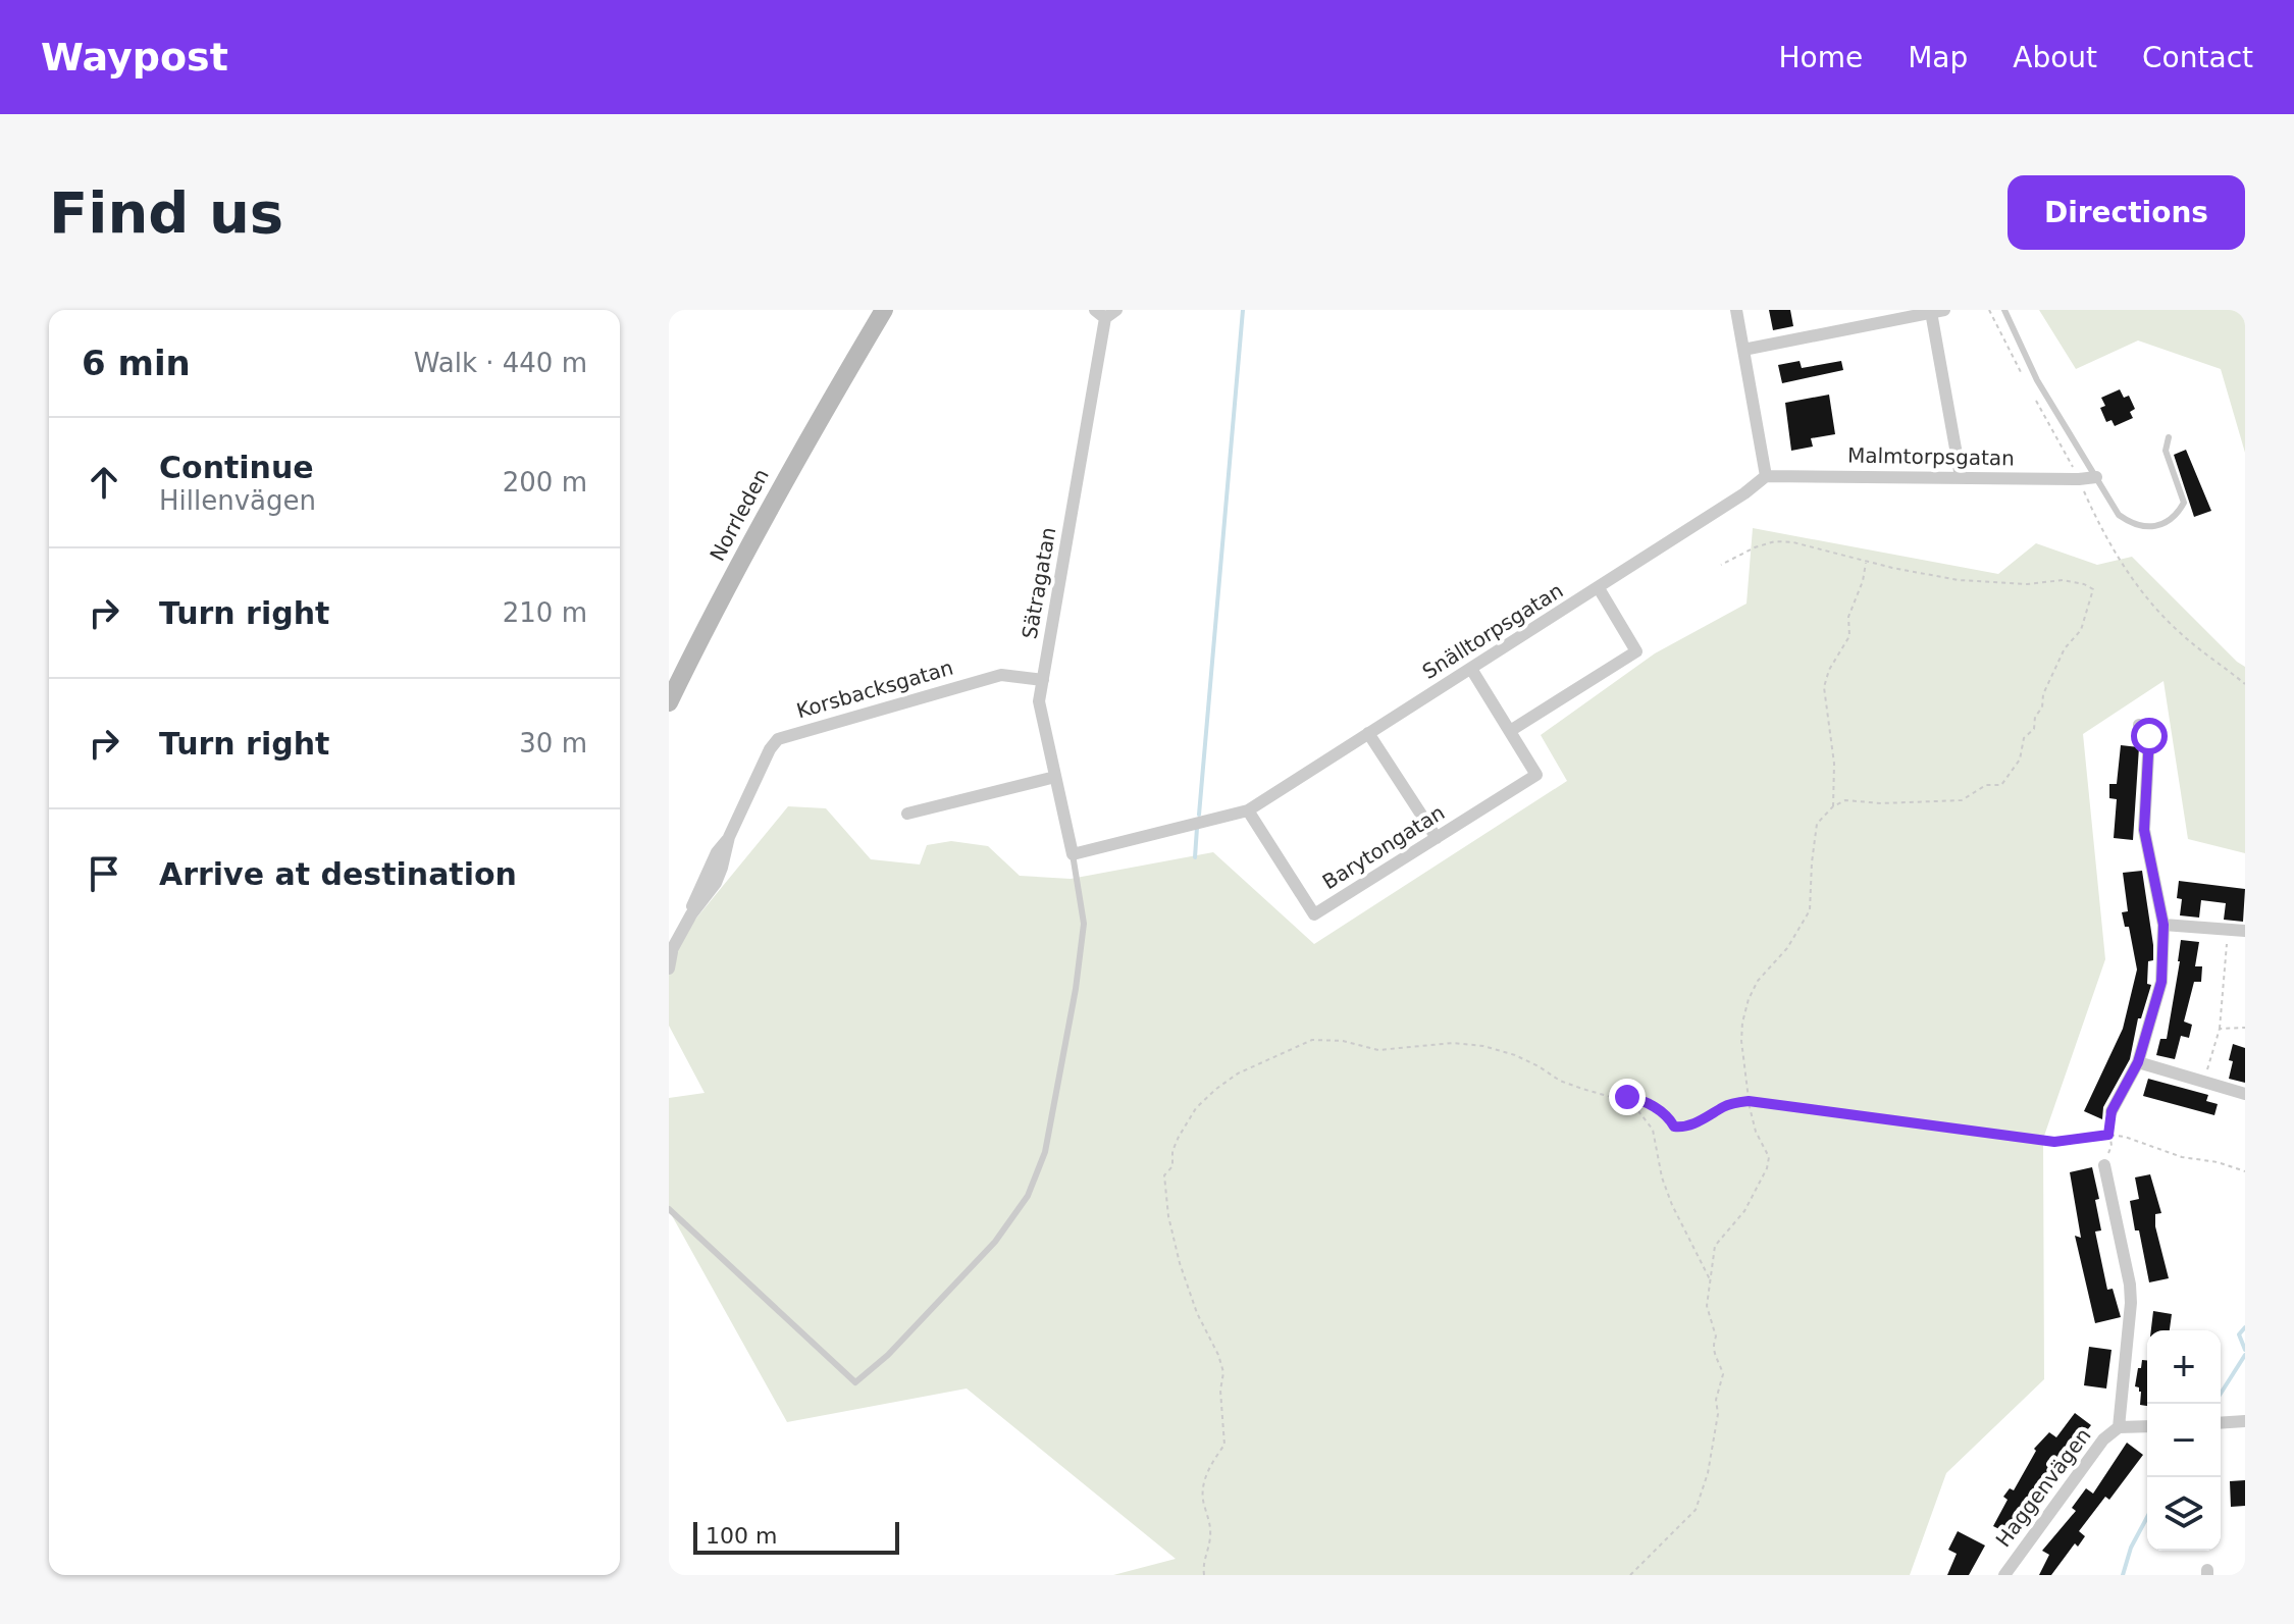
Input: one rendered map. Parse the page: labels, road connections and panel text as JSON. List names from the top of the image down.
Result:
{
  "streets": {
    "main road": ["Norrleden"],
    "street": [
      "Malmtorpsgatan",
      "Sätragatan",
      "Snälltorpsgatan",
      "Korsbacksgatan",
      "Barytongatan",
      "Haggenvägen"
    ]
  },
  "crossings": [
    ["Malmtorpsgatan", "Snälltorpsgatan"],
    ["Sätragatan", "Snälltorpsgatan"],
    ["Sätragatan", "Korsbacksgatan"],
    ["Snälltorpsgatan", "Barytongatan"]
  ],
  "scale_bar": "100 m",
  "page": {
    "header": "Waypost",
    "nav": [
      "Home",
      "Map",
      "About",
      "Contact"
    ],
    "buttons": "Directions",
    "title": "Find us",
    "heading": ["6 min", "Walk · 440 m"],
    "list": [
      ["Continue", "Hillenvägen", "200 m"],
      ["Turn right", "210 m"],
      ["Turn right", "30 m"],
      "Arrive at destination"
    ],
    "map_buttons": ["+", "−"],
    "scale": "100 m"
  }
}
